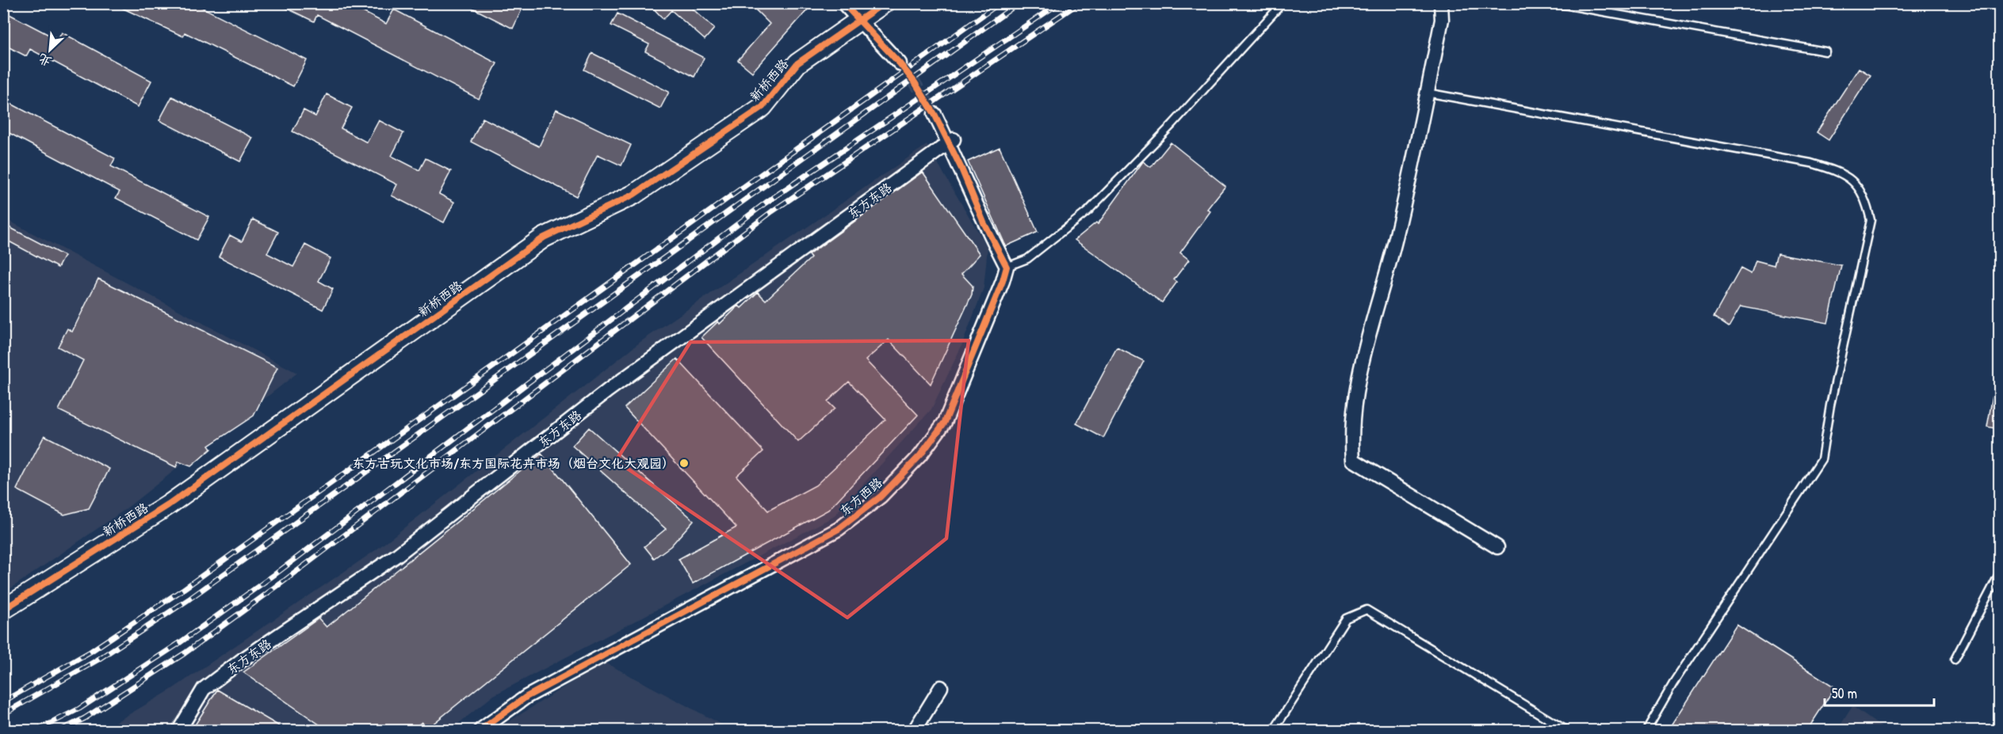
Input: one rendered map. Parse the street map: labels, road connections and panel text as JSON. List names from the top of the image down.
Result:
{
  "streets": {
    "street": ["新桥西路", "东方东路", "东方西路"]
  },
  "places": ["东方古玩文化市场/东方国际花卉市场（烟台文化大观园）"],
  "scale_bar": "50 m",
  "north": "bottom left"
}
